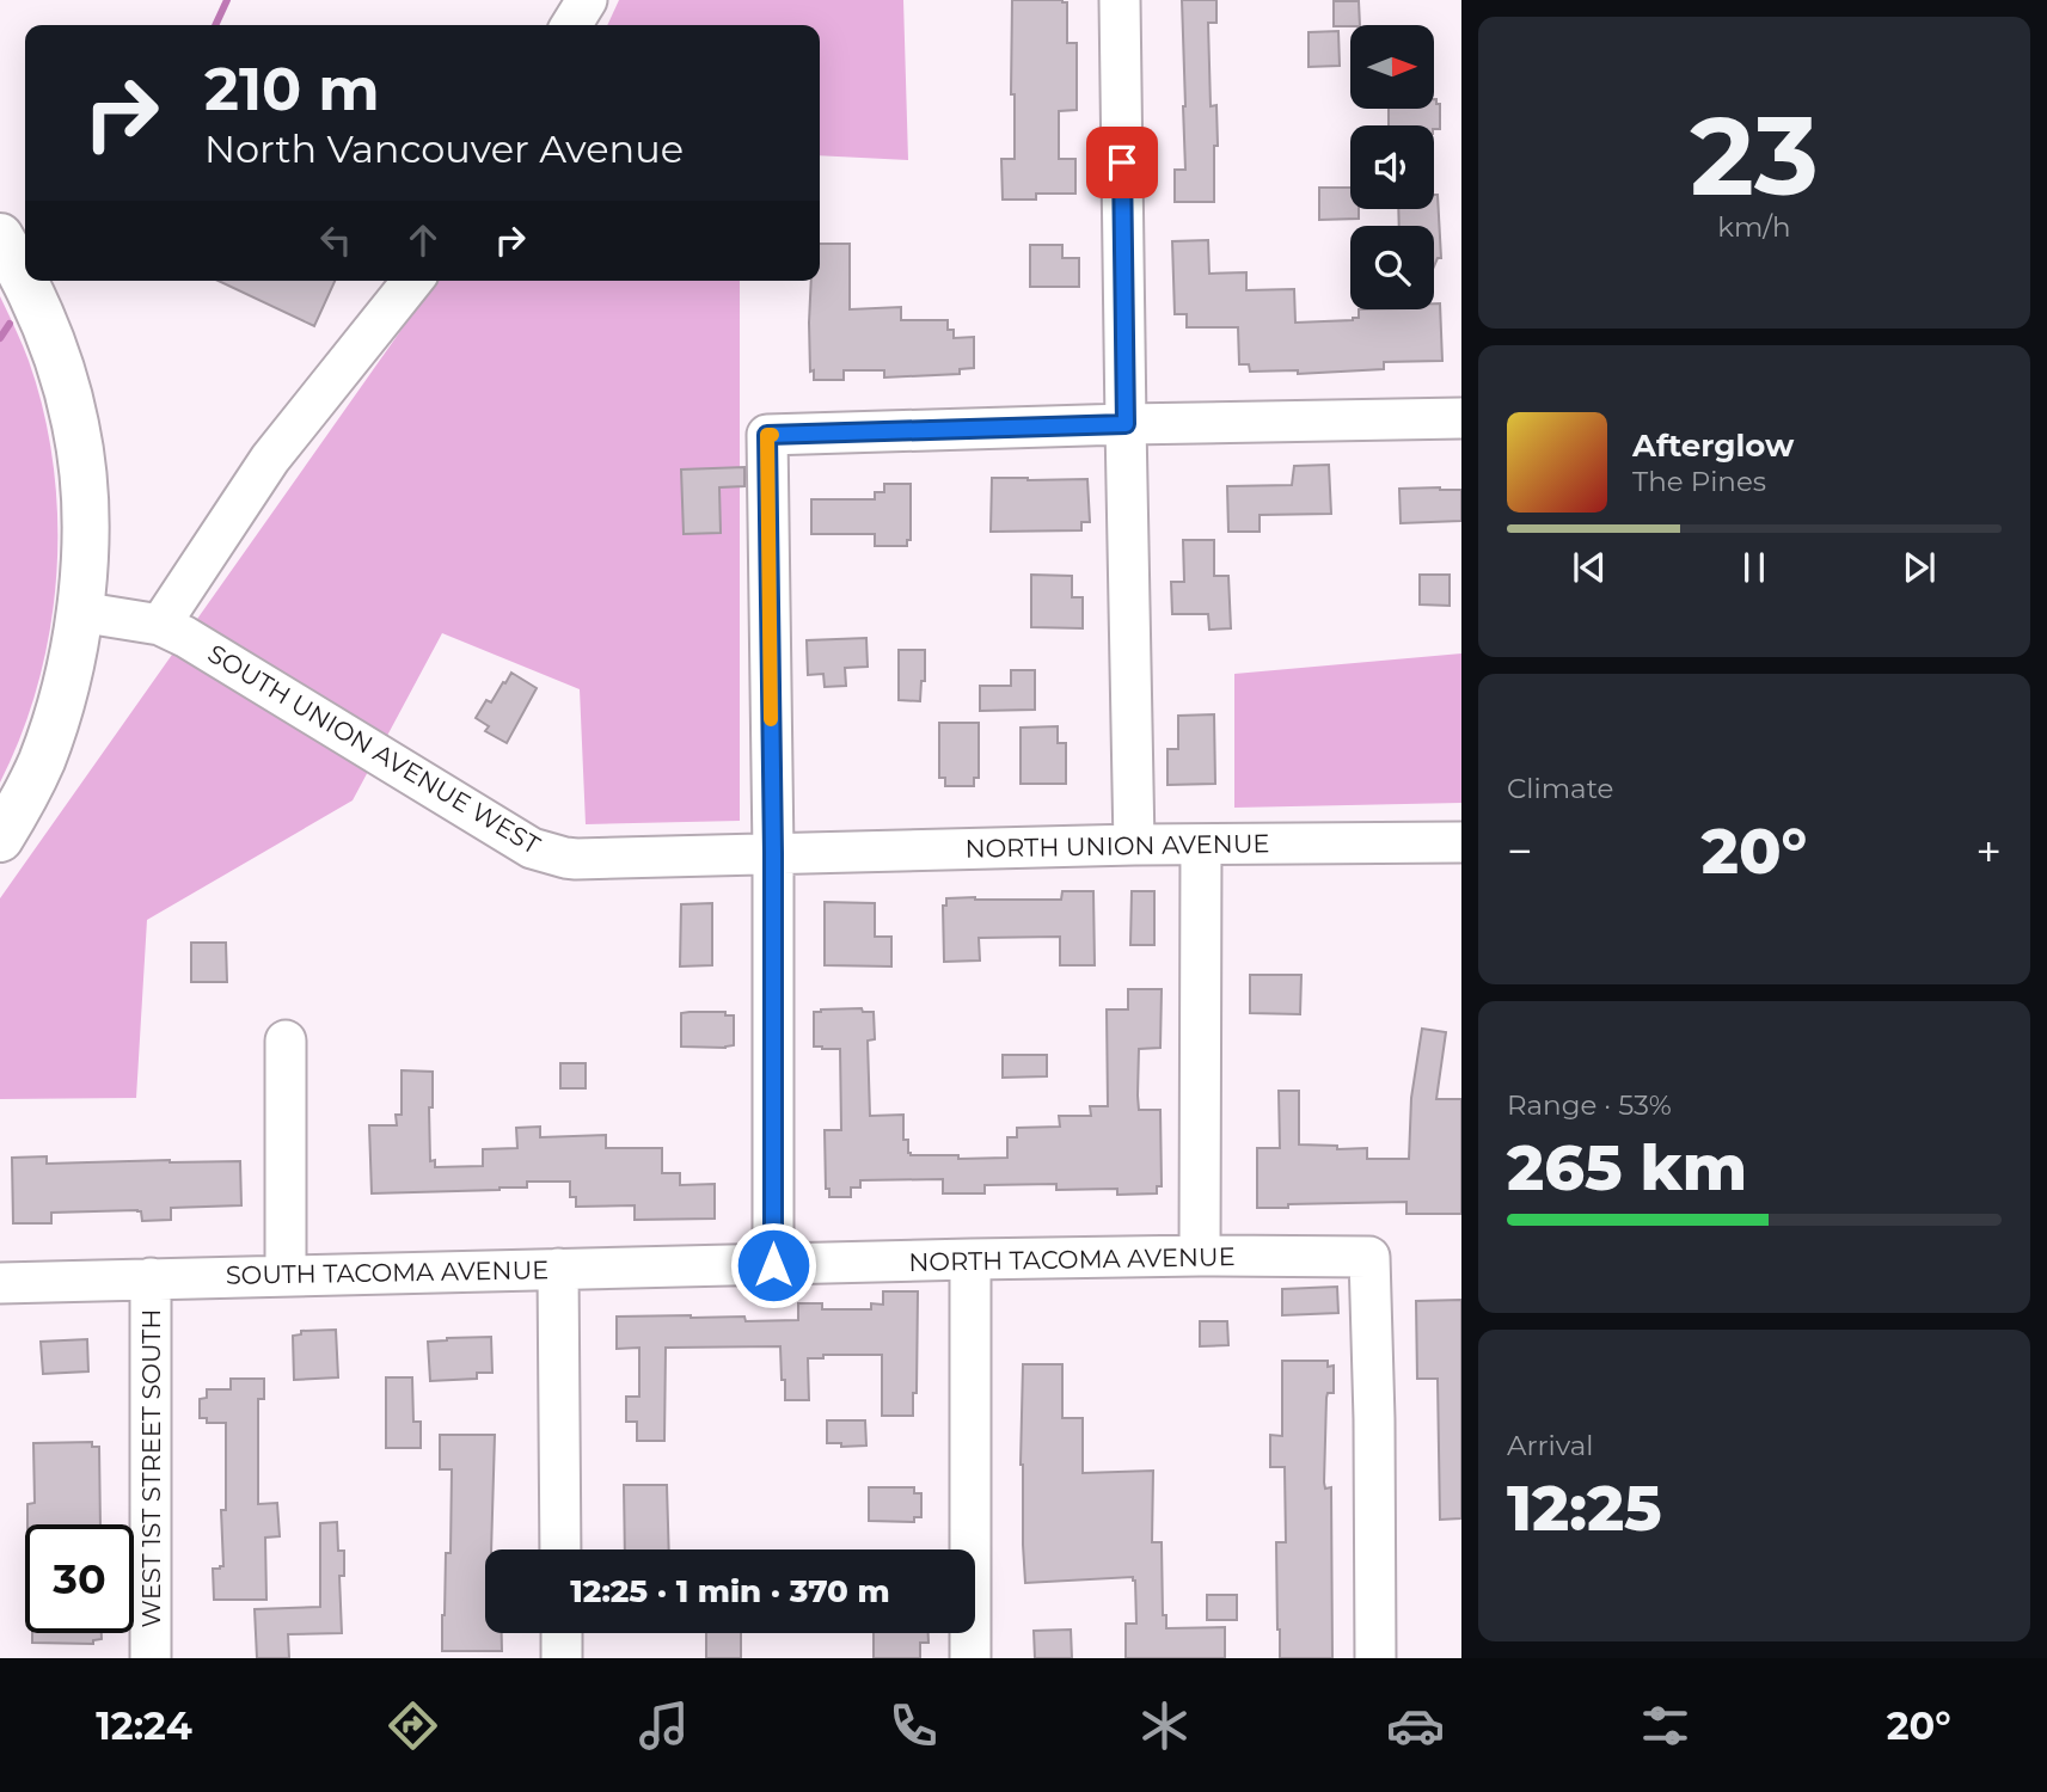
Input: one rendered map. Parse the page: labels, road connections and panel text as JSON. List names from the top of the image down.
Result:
{
  "streets": {
    "street": [
      "SOUTH UNION AVENUE WEST",
      "NORTH UNION AVENUE",
      "NORTH TACOMA AVENUE",
      "SOUTH TACOMA AVENUE",
      "WEST 1ST STREET SOUTH"
    ]
  },
  "crossings": [
    ["SOUTH UNION AVENUE WEST", "NORTH UNION AVENUE"],
    ["NORTH TACOMA AVENUE", "SOUTH TACOMA AVENUE"],
    ["SOUTH TACOMA AVENUE", "WEST 1ST STREET SOUTH"]
  ],
  "north": "right",
  "page": {
    "tile": [
      ["23", "km/h"],
      "Climate",
      ["Range · 53%", "265 km"],
      ["Arrival", "12:25"]
    ],
    "turn": ["210 m", "North Vancouver Avenue"],
    "song": ["Afterglow", "The Pines"],
    "heat": ["−", "20°", "+"],
    "limit": "30",
    "trip": "12:25 · 1 min · 370 m",
    "tabs": ["12:24", "20°"]
  }
}
